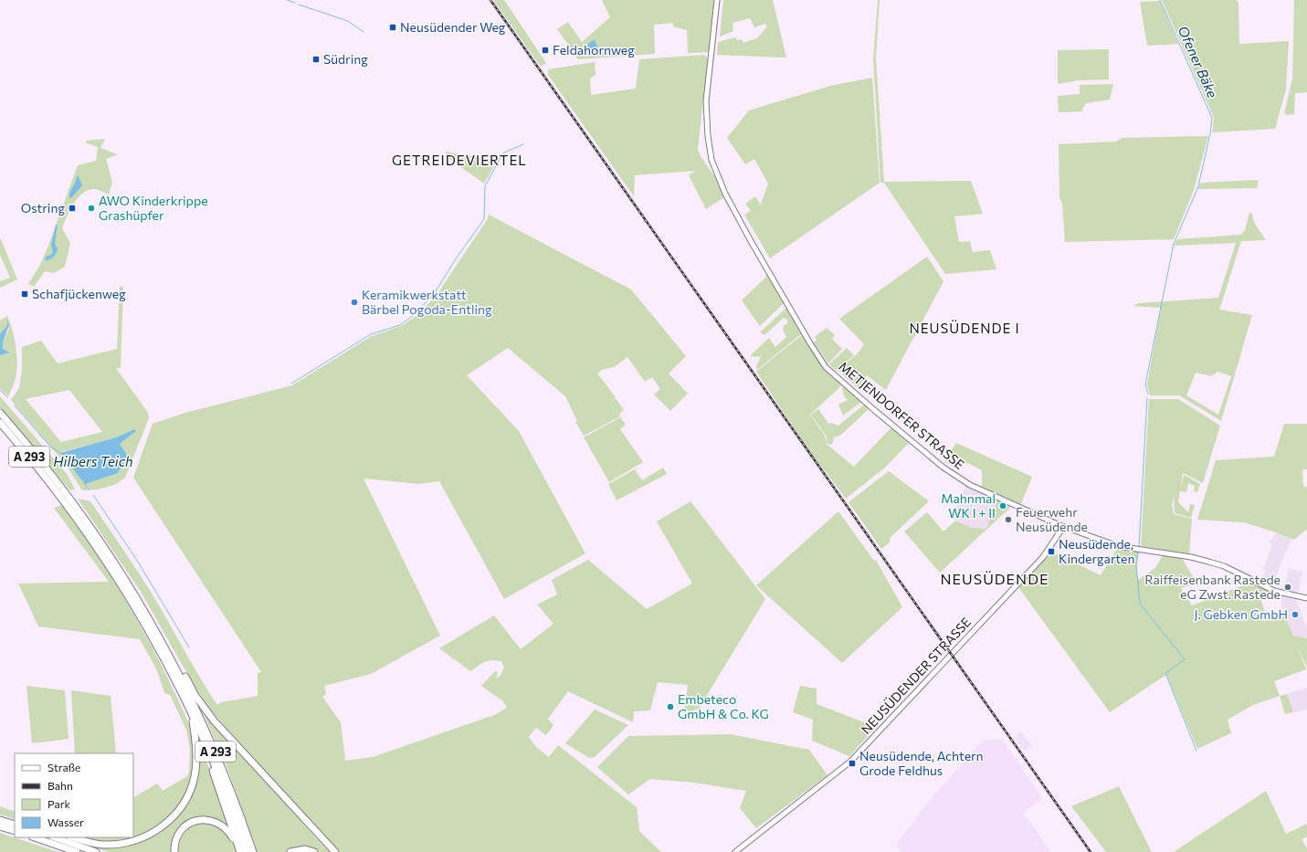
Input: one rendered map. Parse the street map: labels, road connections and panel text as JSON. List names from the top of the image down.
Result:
{
  "streets": {
    "highway": ["A 293"],
    "street": ["METJENDORFER STRASSE", "NEUSÜDENDER STRASSE"]
  },
  "crossings": [
    ["METJENDORFER STRASSE", "NEUSÜDENDER STRASSE"]
  ],
  "districts": ["GETREIDEVIERTEL", "NEUSÜDENDE I", "NEUSÜDENDE"],
  "water": ["Ofener Bäke", "Hilbers Teich"],
  "places": {
    "transit": [
      "Neusüdender Weg",
      "Feldahornweg",
      "Südring",
      "Ostring",
      "Schafjückenweg",
      "Neusüdende, Kindergarten",
      "Neusüdende, Achtern Grode Feldhus"
    ],
    "other": [
      "AWO Kinderkrippe Grashüpfer",
      "Keramikwerkstatt Bärbel Pogoda-Entling",
      "Mahnmal WK I + II",
      "Feuerwehr Neusüdende",
      "Raiffeisenbank Rastede eG Zwst. Rastede",
      "J. Gebken GmbH",
      "Embeteco GmbH & Co. KG"
    ]
  },
  "legend": [
    "Straße",
    "Bahn",
    "Park",
    "Wasser"
  ]
}
